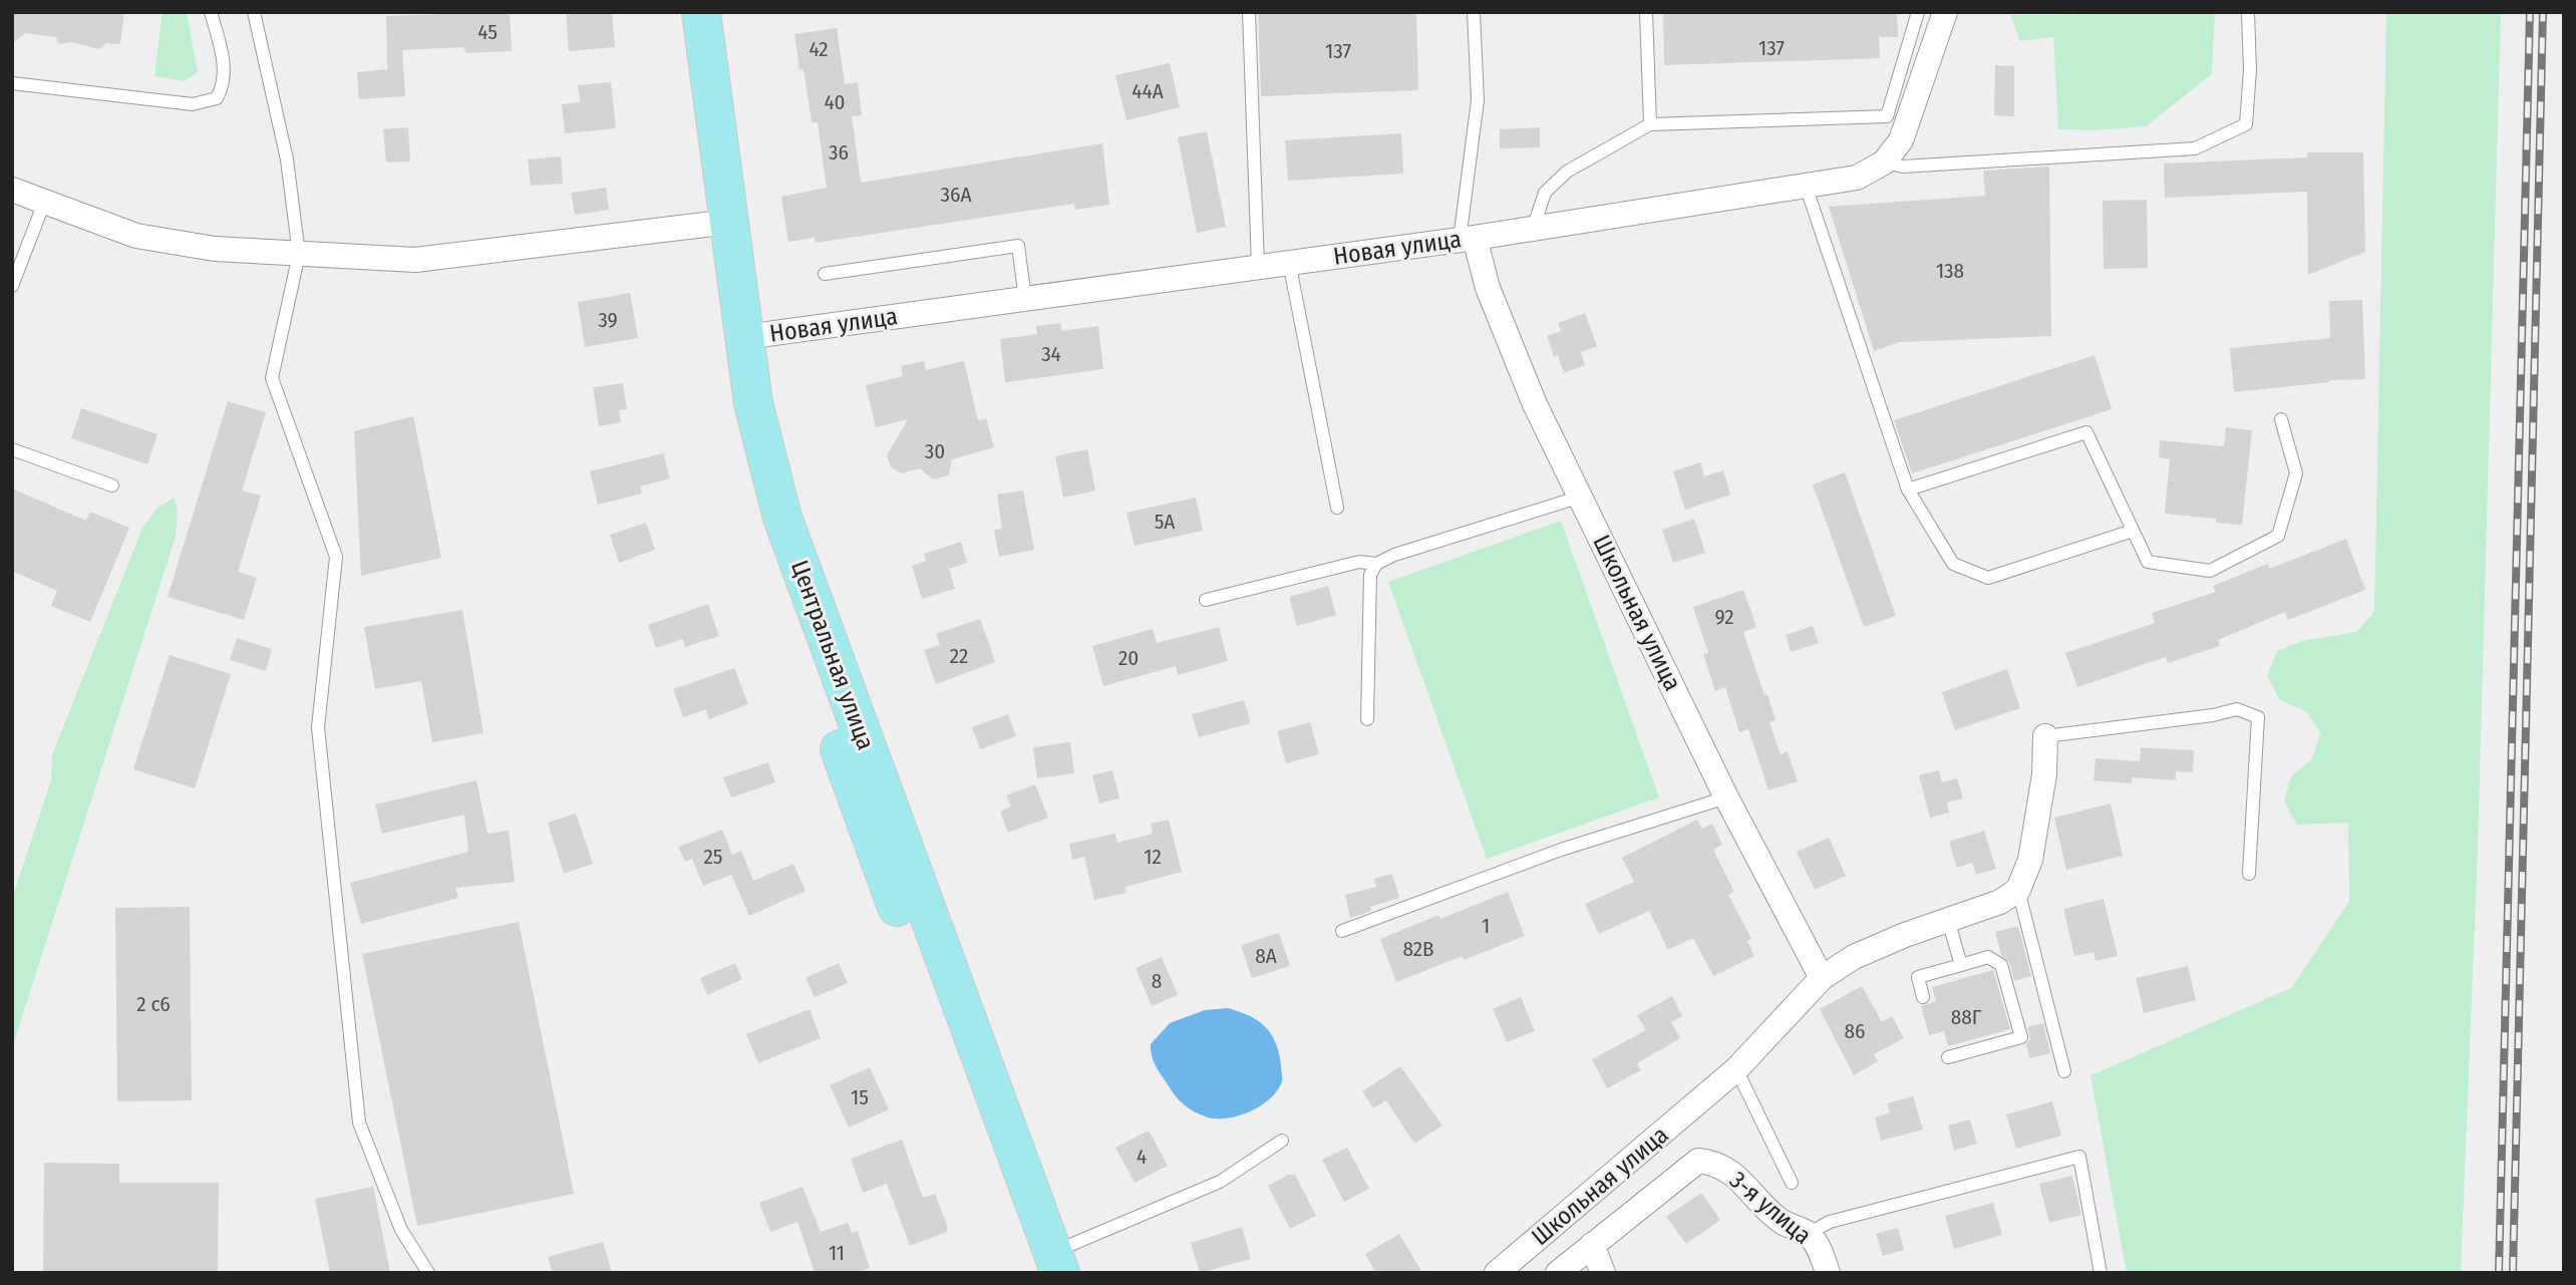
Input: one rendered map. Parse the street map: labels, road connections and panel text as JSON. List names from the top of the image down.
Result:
{
  "streets": {
    "main road": ["Центральная улица"],
    "street": ["Новая улица", "Школьная улица", "3-я улица"]
  },
  "crossings": [
    ["Новая улица", "Школьная улица"],
    ["Новая улица", "Центральная улица"]
  ],
  "house_numbers": [
    "45",
    "137",
    "42",
    "137",
    "44А",
    "40",
    "36",
    "36А",
    "138",
    "39",
    "34",
    "30",
    "5А",
    "92",
    "22",
    "20",
    "25",
    "12",
    "1",
    "82В",
    "8А",
    "8",
    "2 с6",
    "88Г",
    "86",
    "15",
    "4",
    "11"
  ]
}
